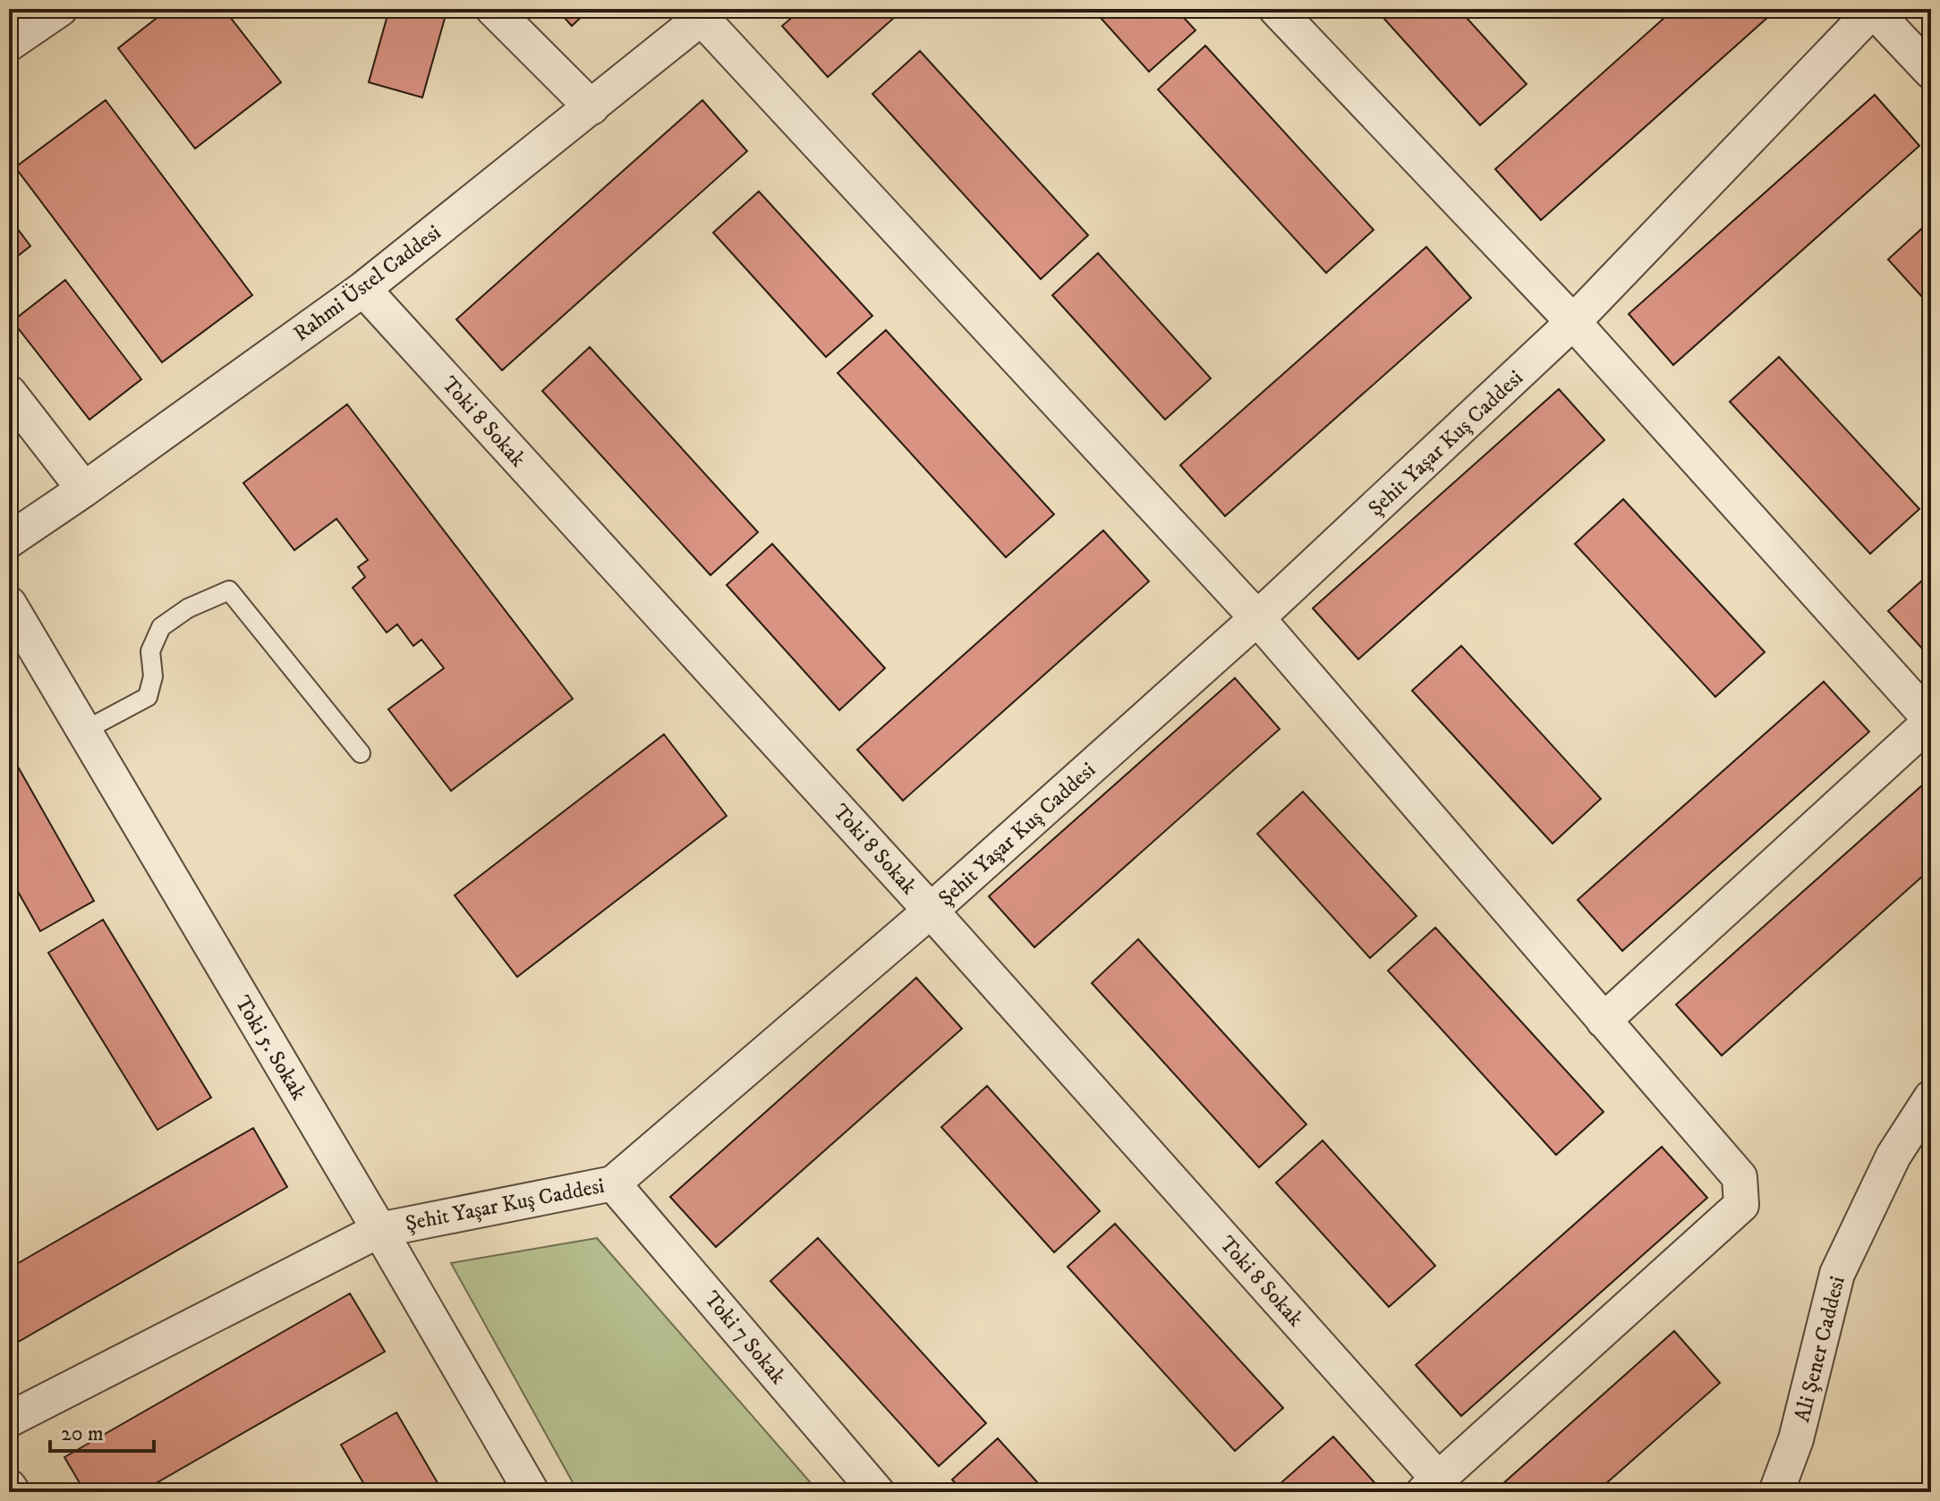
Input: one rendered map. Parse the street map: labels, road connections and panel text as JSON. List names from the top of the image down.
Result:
{
  "streets": {
    "street": [
      "Rahmi Üstel Caddesi",
      "Toki 8 Sokak",
      "Şehit Yaşar Kuş Caddesi",
      "Toki 5. Sokak",
      "Toki 7 Sokak",
      "Ali Şener Caddesi"
    ]
  },
  "crossings": [
    ["Rahmi Üstel Caddesi", "Toki 8 Sokak"],
    ["Toki 8 Sokak", "Şehit Yaşar Kuş Caddesi"],
    ["Şehit Yaşar Kuş Caddesi", "Toki 5. Sokak"],
    ["Şehit Yaşar Kuş Caddesi", "Toki 7 Sokak"]
  ],
  "scale_bar": "20 m"
}
